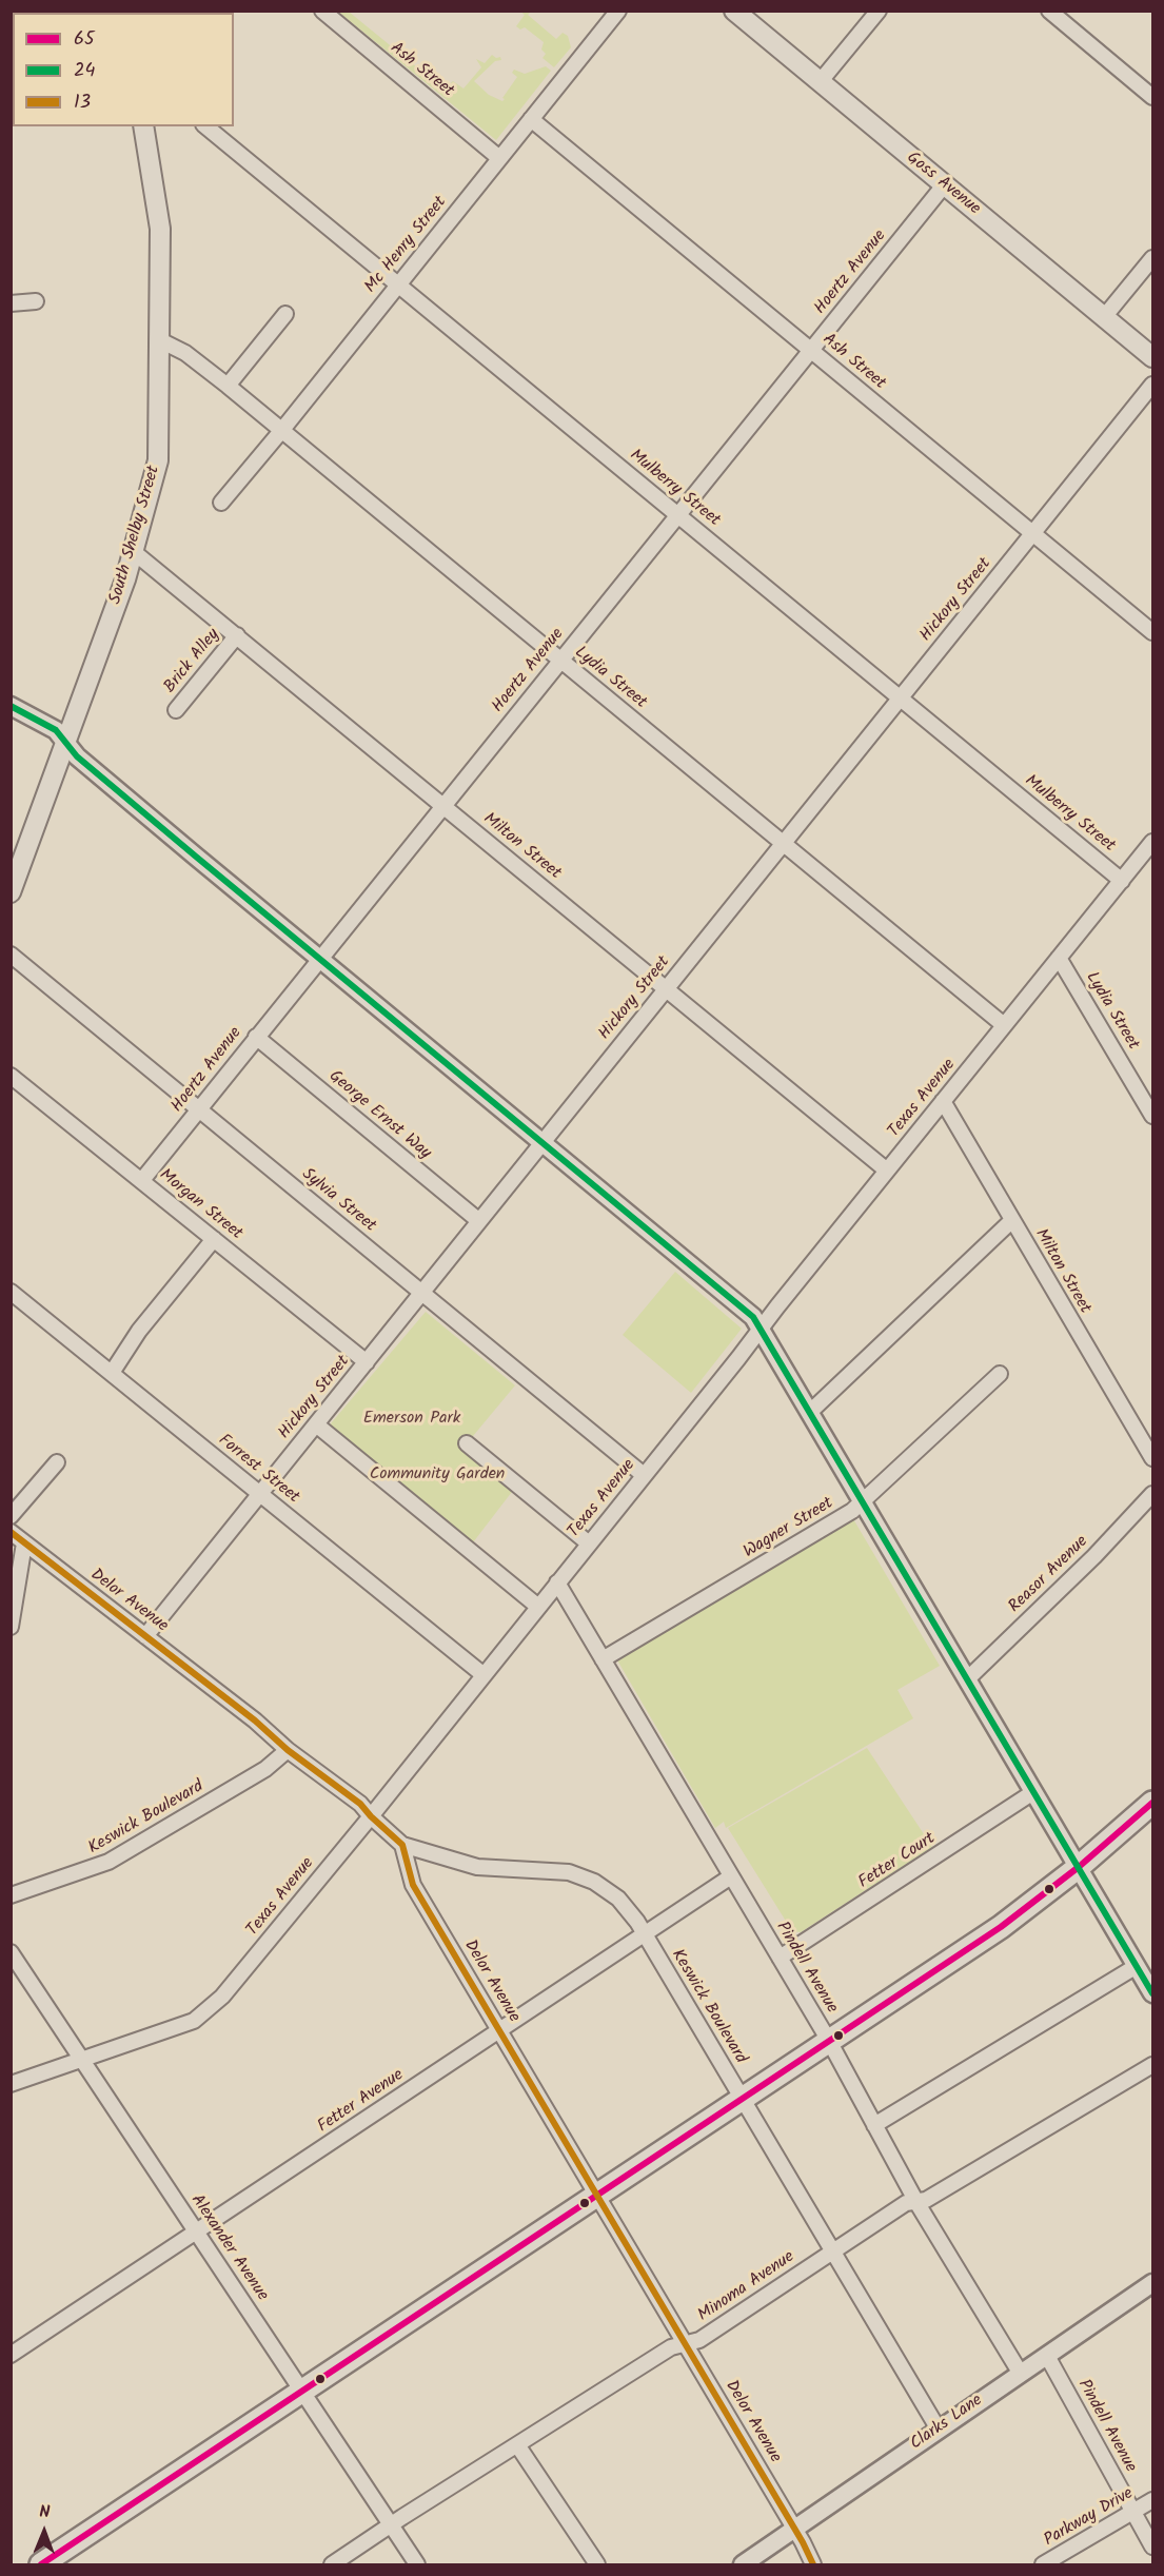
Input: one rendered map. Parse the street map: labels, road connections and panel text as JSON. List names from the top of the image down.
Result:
{
  "streets": {
    "main road": ["Goss Avenue", "South Shelby Street"],
    "street": [
      "Ash Street",
      "Mc Henry Street",
      "Hoertz Avenue",
      "Mulberry Street",
      "Hickory Street",
      "Brick Alley",
      "Lydia Street",
      "Milton Street",
      "Texas Avenue",
      "George Ernst Way",
      "Sylvia Street",
      "Morgan Street",
      "Forrest Street",
      "Wagner Street",
      "Reasor Avenue",
      "Delor Avenue",
      "Keswick Boulevard",
      "Fetter Court",
      "Pindell Avenue",
      "Fetter Avenue",
      "Alexander Avenue",
      "Minoma Avenue",
      "Clarks Lane",
      "Parkway Drive"
    ]
  },
  "crossings": [
    ["Ash Street", "Mc Henry Street"],
    ["Ash Street", "Hoertz Avenue"],
    ["Ash Street", "Hickory Street"],
    ["Goss Avenue", "Hoertz Avenue"],
    ["Mc Henry Street", "Mulberry Street"],
    ["Mc Henry Street", "Lydia Street"],
    ["Hoertz Avenue", "Mulberry Street"],
    ["Hoertz Avenue", "Lydia Street"],
    ["Hoertz Avenue", "Milton Street"],
    ["Hoertz Avenue", "George Ernst Way"],
    ["Hoertz Avenue", "Sylvia Street"],
    ["Hoertz Avenue", "Morgan Street"],
    ["Mulberry Street", "Hickory Street"],
    ["Mulberry Street", "Texas Avenue"],
    ["South Shelby Street", "Lydia Street"],
    ["South Shelby Street", "Milton Street"],
    ["Hickory Street", "Lydia Street"],
    ["Hickory Street", "Milton Street"],
    ["Hickory Street", "George Ernst Way"],
    ["Hickory Street", "Sylvia Street"],
    ["Hickory Street", "Morgan Street"],
    ["Hickory Street", "Forrest Street"],
    ["Hickory Street", "Delor Avenue"],
    ["Brick Alley", "Milton Street"],
    ["Lydia Street", "Texas Avenue"],
    ["Milton Street", "Texas Avenue"],
    ["Texas Avenue", "Sylvia Street"],
    ["Texas Avenue", "Forrest Street"],
    ["Texas Avenue", "Delor Avenue"],
    ["Texas Avenue", "Pindell Avenue"],
    ["Texas Avenue", "Alexander Avenue"],
    ["Wagner Street", "Pindell Avenue"],
    ["Delor Avenue", "Keswick Boulevard"],
    ["Delor Avenue", "Fetter Avenue"],
    ["Delor Avenue", "Minoma Avenue"],
    ["Delor Avenue", "Clarks Lane"],
    ["Keswick Boulevard", "Fetter Avenue"],
    ["Keswick Boulevard", "Minoma Avenue"],
    ["Keswick Boulevard", "Clarks Lane"],
    ["Fetter Court", "Pindell Avenue"],
    ["Pindell Avenue", "Fetter Avenue"],
    ["Pindell Avenue", "Minoma Avenue"],
    ["Pindell Avenue", "Clarks Lane"],
    ["Pindell Avenue", "Parkway Drive"],
    ["Fetter Avenue", "Alexander Avenue"],
    ["Alexander Avenue", "Minoma Avenue"]
  ],
  "parks": ["Emerson Park", "Community Garden"],
  "lines": ["transit line 24", "transit line 13", "transit line 65"],
  "legend": ["65", "24", "13"],
  "north": "top"
}
